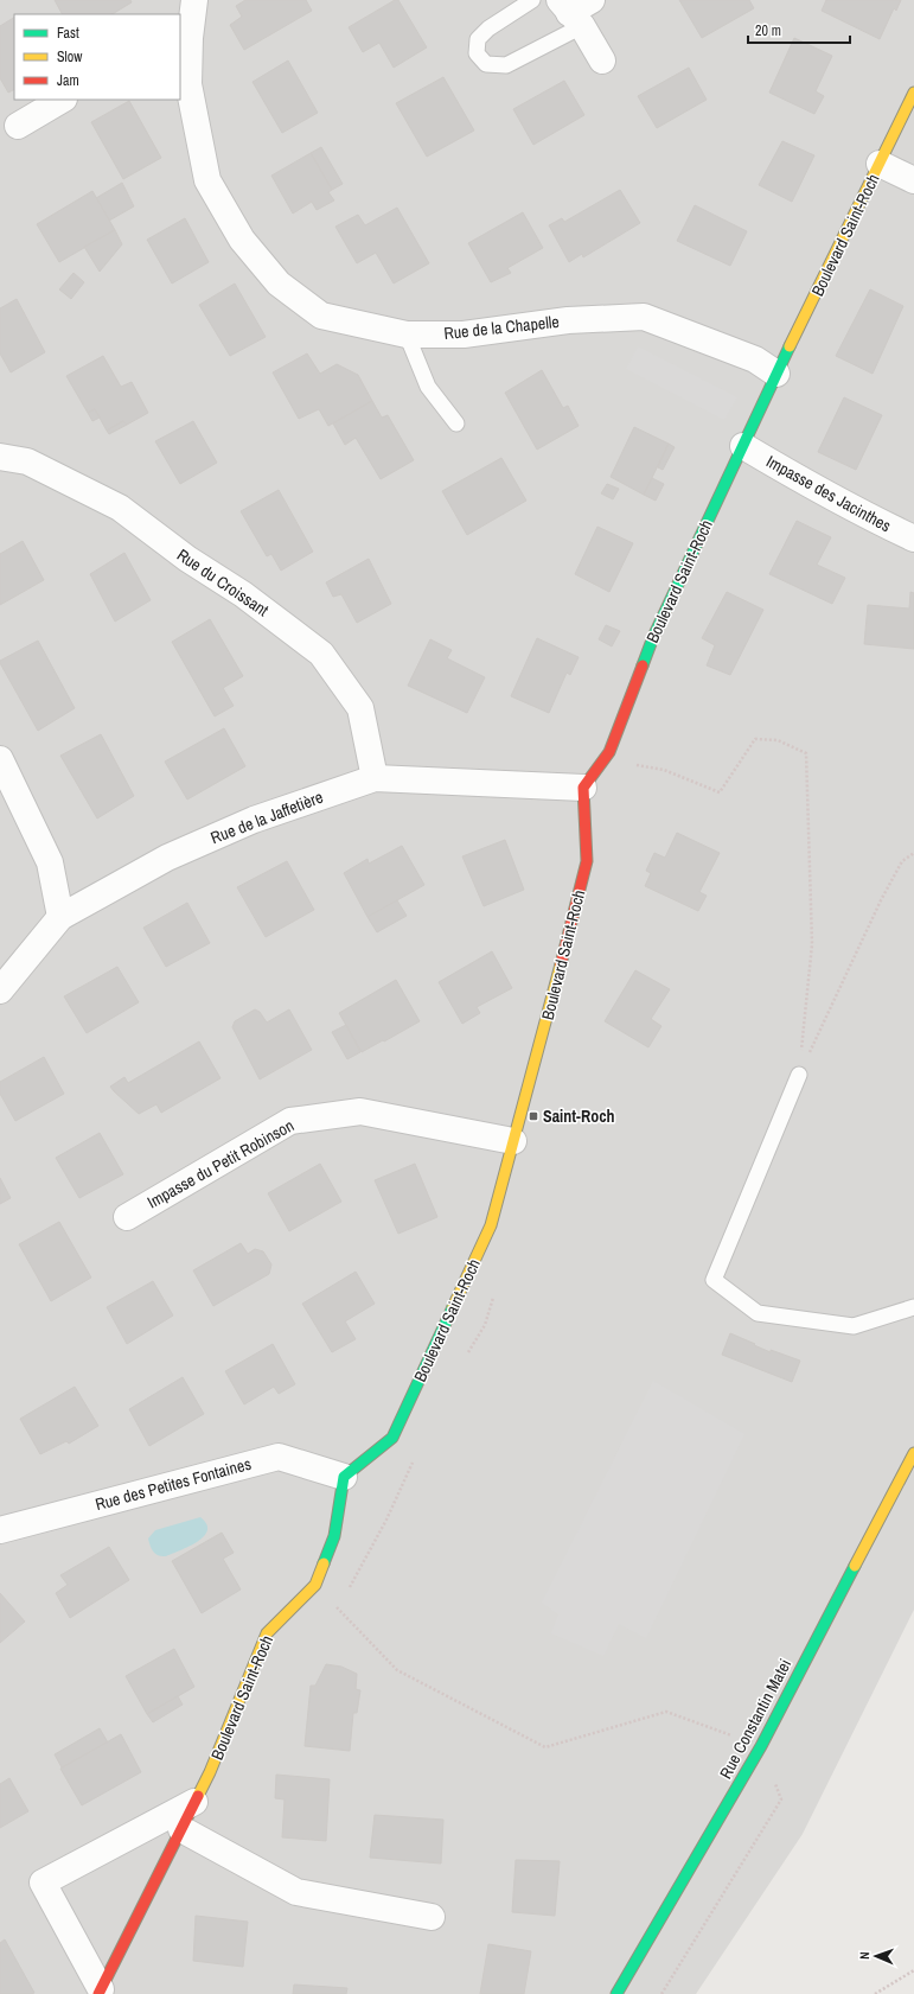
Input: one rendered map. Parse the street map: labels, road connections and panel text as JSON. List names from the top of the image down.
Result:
{
  "streets": {
    "street": [
      "Boulevard Saint-Roch",
      "Rue de la Chapelle",
      "Impasse des Jacinthes",
      "Rue du Croissant",
      "Rue de la Jaffetière",
      "Impasse du Petit Robinson",
      "Rue des Petites Fontaines",
      "Rue Constantin Matei"
    ]
  },
  "crossings": [
    ["Boulevard Saint-Roch", "Rue de la Chapelle"],
    ["Boulevard Saint-Roch", "Impasse des Jacinthes"],
    ["Boulevard Saint-Roch", "Rue de la Jaffetière"],
    ["Boulevard Saint-Roch", "Impasse du Petit Robinson"],
    ["Boulevard Saint-Roch", "Rue des Petites Fontaines"],
    ["Rue du Croissant", "Rue de la Jaffetière"]
  ],
  "places": {
    "transit": ["Saint-Roch"]
  },
  "legend": ["Fast", "Slow", "Jam"],
  "scale_bar": "20 m",
  "north": "left"
}
